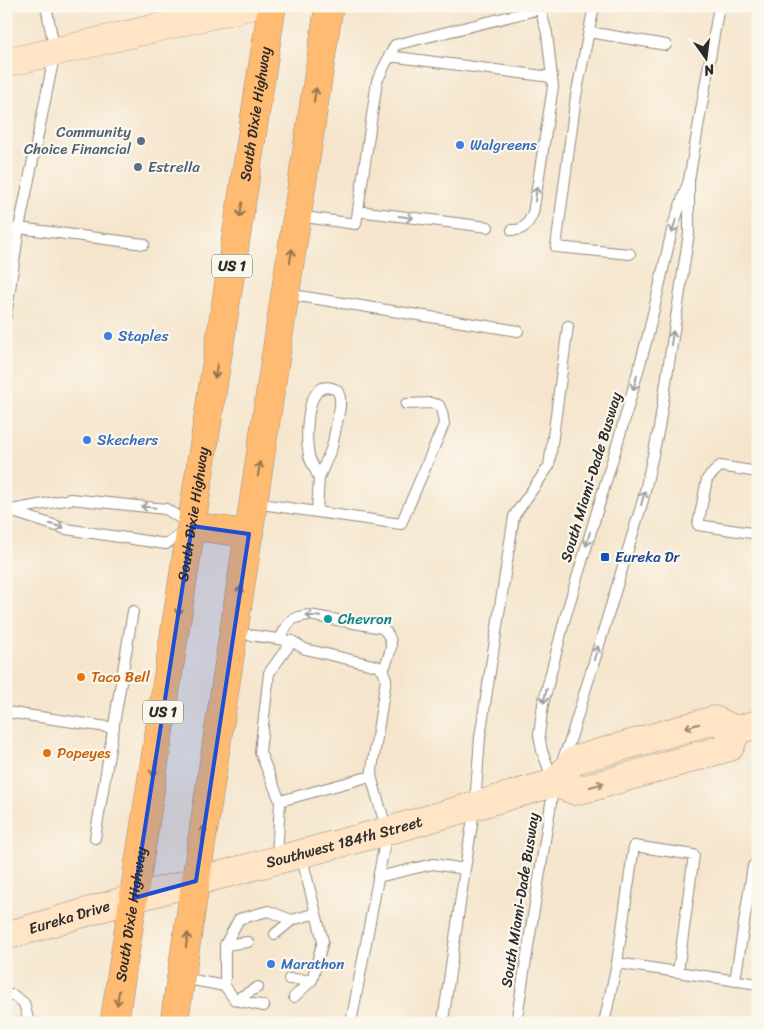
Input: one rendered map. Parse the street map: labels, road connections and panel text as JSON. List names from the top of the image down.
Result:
{
  "streets": {
    "highway": ["South Dixie Highway", "US 1"],
    "main road": ["Southwest 184th Street", "Eureka Drive"],
    "lane": ["South Miami-Dade Busway"]
  },
  "crossings": [
    ["South Dixie Highway", "Southwest 184th Street"],
    ["South Dixie Highway", "Eureka Drive"],
    ["South Miami-Dade Busway", "Southwest 184th Street"],
    ["Southwest 184th Street", "Eureka Drive"]
  ],
  "places": {
    "other": [
      "Community Choice Financial",
      "Walgreens",
      "Estrella",
      "Staples",
      "Skechers",
      "Chevron",
      "Taco Bell",
      "Popeyes",
      "Marathon"
    ],
    "transit": ["Eureka Dr"]
  },
  "north": "bottom"
}
